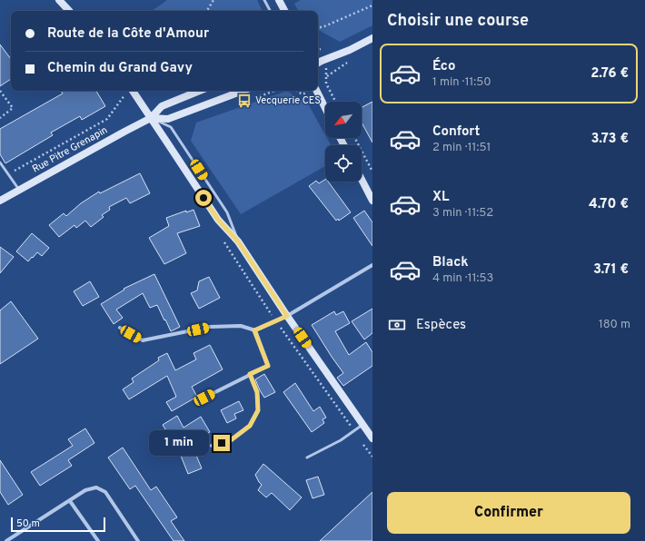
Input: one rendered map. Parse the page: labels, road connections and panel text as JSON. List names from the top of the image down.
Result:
{
  "streets": {
    "main road": ["Rue Pitre Grenapin"]
  },
  "places": {
    "bus stop": ["Vecquerie CES"]
  },
  "scale_bar": "50 m",
  "north": "bottom left",
  "page": {
    "heading": "Choisir une course",
    "banner": ["Route de la Côte d'Amour", "Chemin du Grand Gavy"],
    "list": [
      {
        "name": "Éco",
        "note": "1 min · 11:50",
        "value": "2.76 €"
      },
      {
        "name": "Confort",
        "note": "2 min · 11:51",
        "value": "3.73 €"
      },
      {
        "name": "XL",
        "note": "3 min · 11:52",
        "value": "4.70 €"
      },
      {
        "name": "Black",
        "note": "4 min · 11:53",
        "value": "3.71 €"
      }
    ],
    "pay": ["Espèces", "180 m"],
    "bubble": "1 min",
    "buttons": "Confirmer",
    "scale": "50 m"
  }
}
